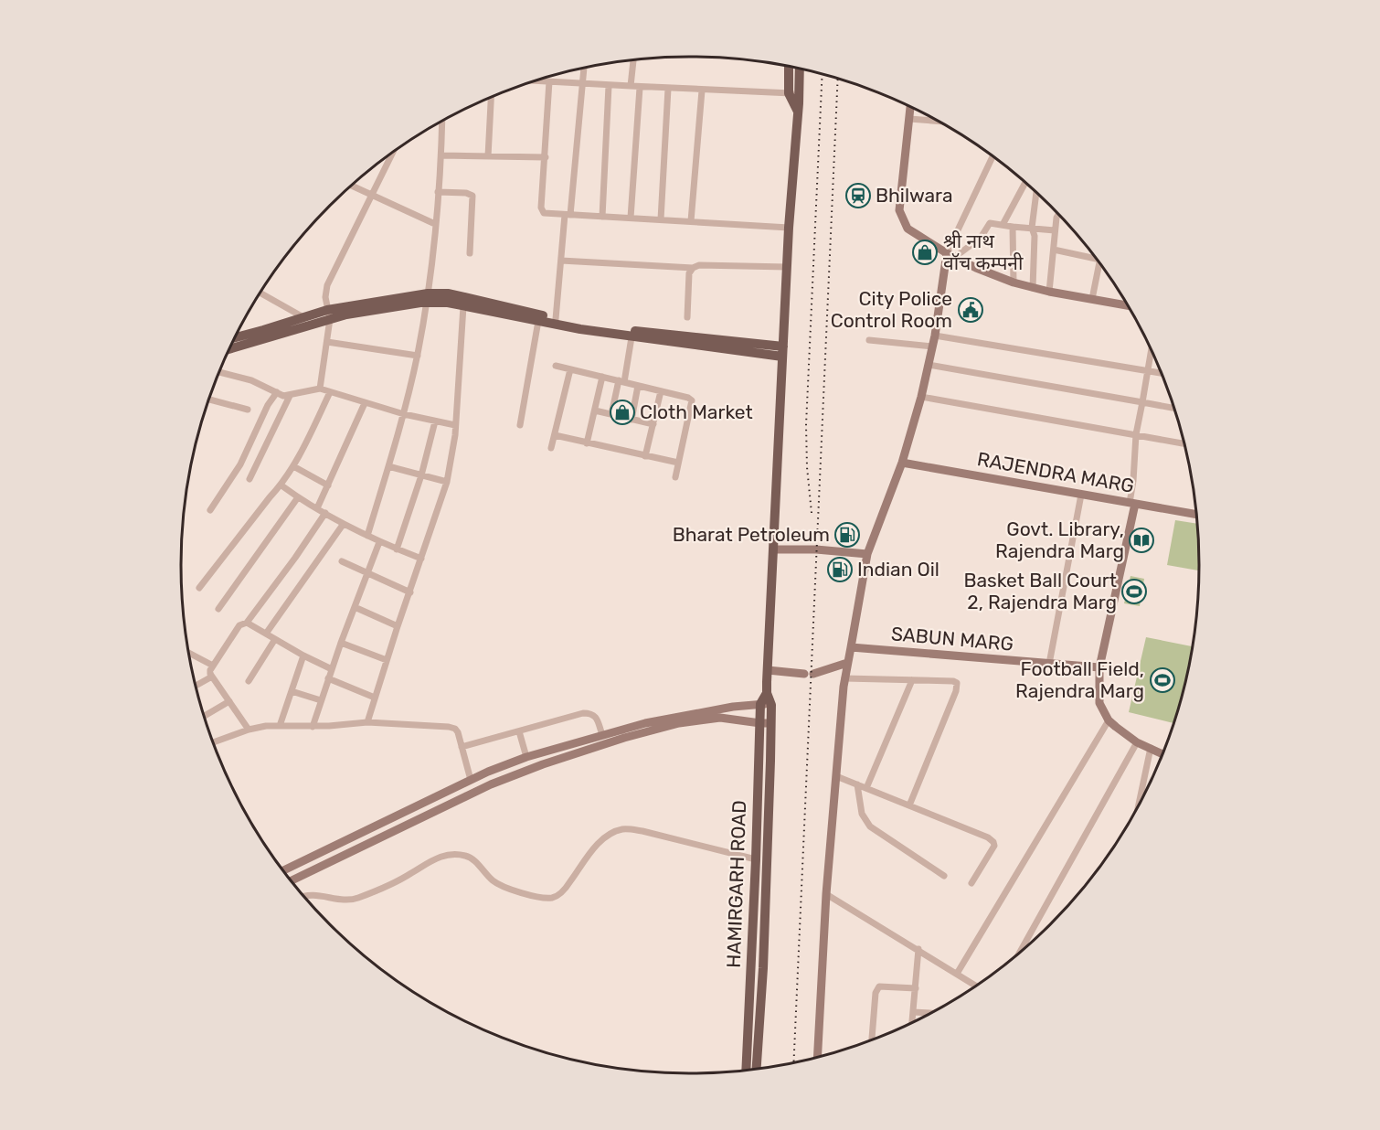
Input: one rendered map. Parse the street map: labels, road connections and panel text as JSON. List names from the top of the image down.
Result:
{
  "streets": {
    "main road": ["HAMIRGARH ROAD"],
    "street": ["RAJENDRA MARG", "SABUN MARG"]
  },
  "places": {
    "station": ["Bhilwara"],
    "shop": ["श्री नाथ वॉच कम्पनी", "Cloth Market"],
    "public building": ["City Police Control Room"],
    "fuel station": ["Bharat Petroleum", "Indian Oil"],
    "library": ["Govt. Library, Rajendra Marg"],
    "sports": ["Basket Ball Court 2, Rajendra Marg", "Football Field, Rajendra Marg"]
  }
}
